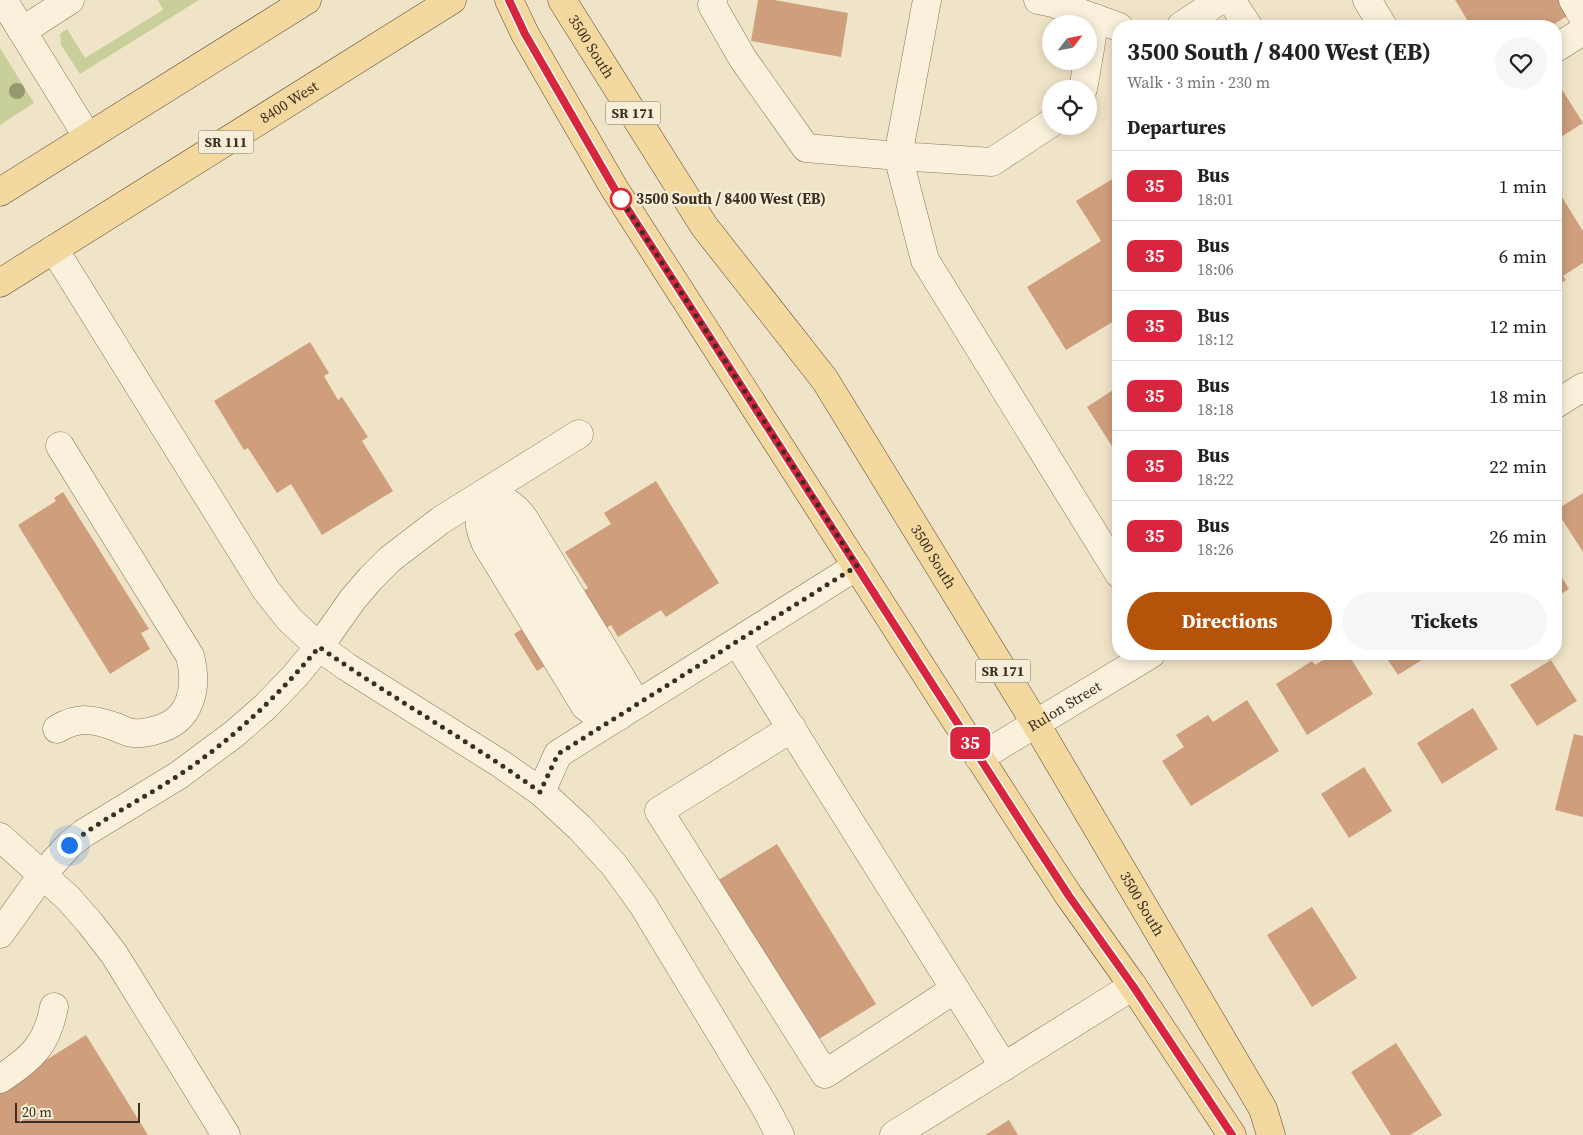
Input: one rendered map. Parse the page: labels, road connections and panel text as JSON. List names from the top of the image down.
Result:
{
  "streets": {
    "main road": [
      "3500 South",
      "8400 West",
      "SR 171",
      "SR 111"
    ],
    "street": ["Rulon Street"]
  },
  "crossings": [
    ["3500 South", "Rulon Street"]
  ],
  "places": ["3500 South / 8400 West (EB)"],
  "lines": ["bus line 35"],
  "scale_bar": "20 m",
  "north": "top right",
  "page": {
    "on_map": "35",
    "heading": [
      ["3500 South / 8400 West (EB)", "Walk · 3 min · 230 m"],
      "Departures"
    ],
    "list": [
      {
        "mark": "35",
        "name": "Bus",
        "note": "18:01",
        "value": "1 min"
      },
      {
        "mark": "35",
        "name": "Bus",
        "note": "18:06",
        "value": "6 min"
      },
      {
        "mark": "35",
        "name": "Bus",
        "note": "18:12",
        "value": "12 min"
      },
      {
        "mark": "35",
        "name": "Bus",
        "note": "18:18",
        "value": "18 min"
      },
      {
        "mark": "35",
        "name": "Bus",
        "note": "18:22",
        "value": "22 min"
      },
      {
        "mark": "35",
        "name": "Bus",
        "note": "18:26",
        "value": "26 min"
      }
    ],
    "buttons": ["Directions", "Tickets"],
    "scale": "20 m"
  }
}
